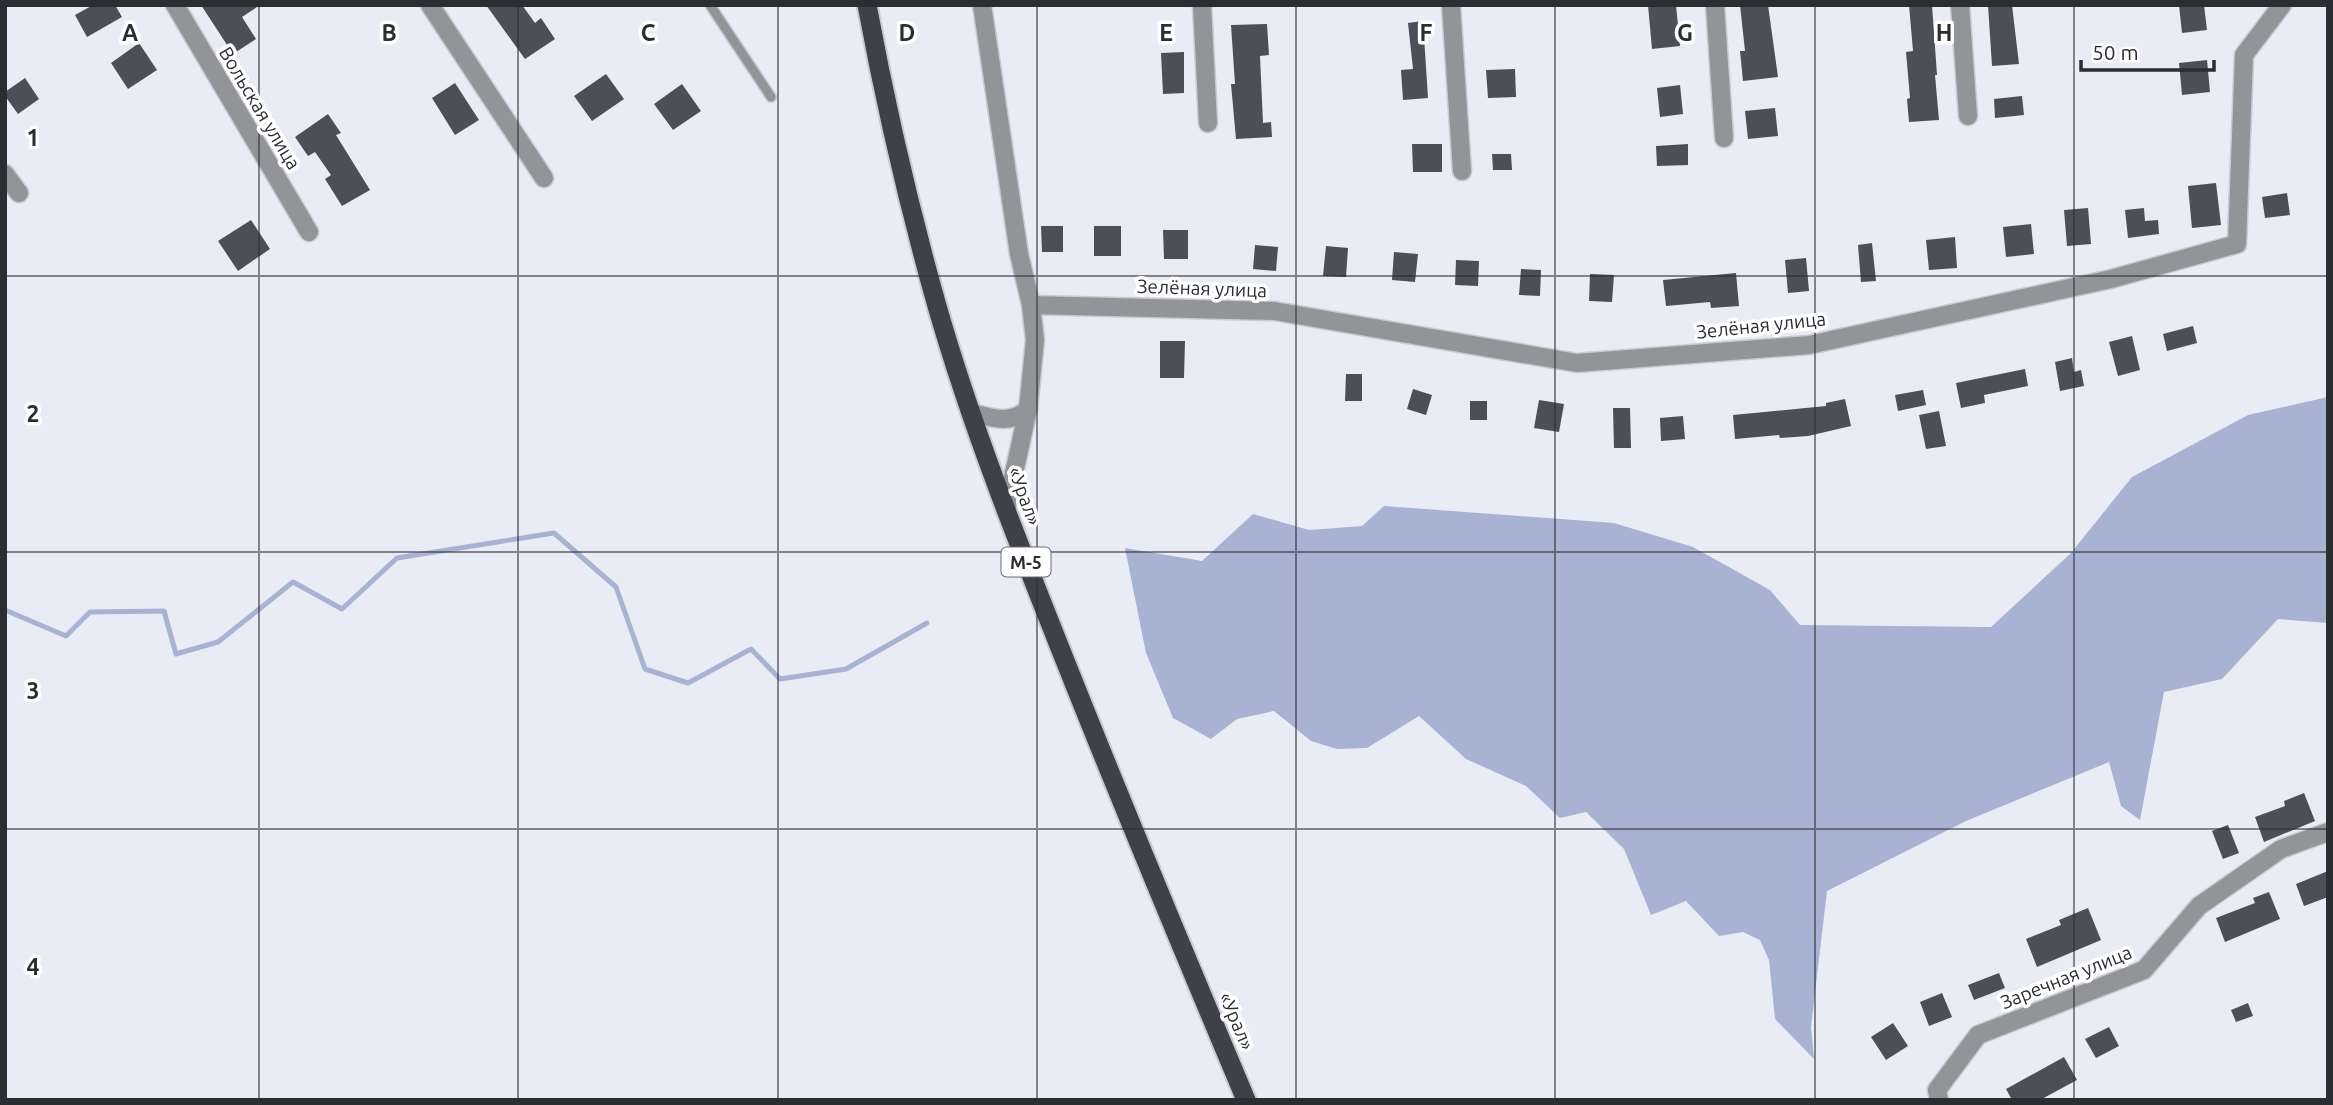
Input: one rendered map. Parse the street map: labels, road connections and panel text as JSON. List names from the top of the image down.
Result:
{
  "streets": {
    "highway": ["«Урал»", "М-5"],
    "street": ["Вольская улица", "Зелёная улица", "Заречная улица"]
  },
  "scale_bar": "50 m",
  "grid": {
    "columns": [
      "A",
      "B",
      "C",
      "D",
      "E",
      "F",
      "G",
      "H"
    ],
    "rows": [
      "1",
      "2",
      "3",
      "4"
    ]
  }
}
